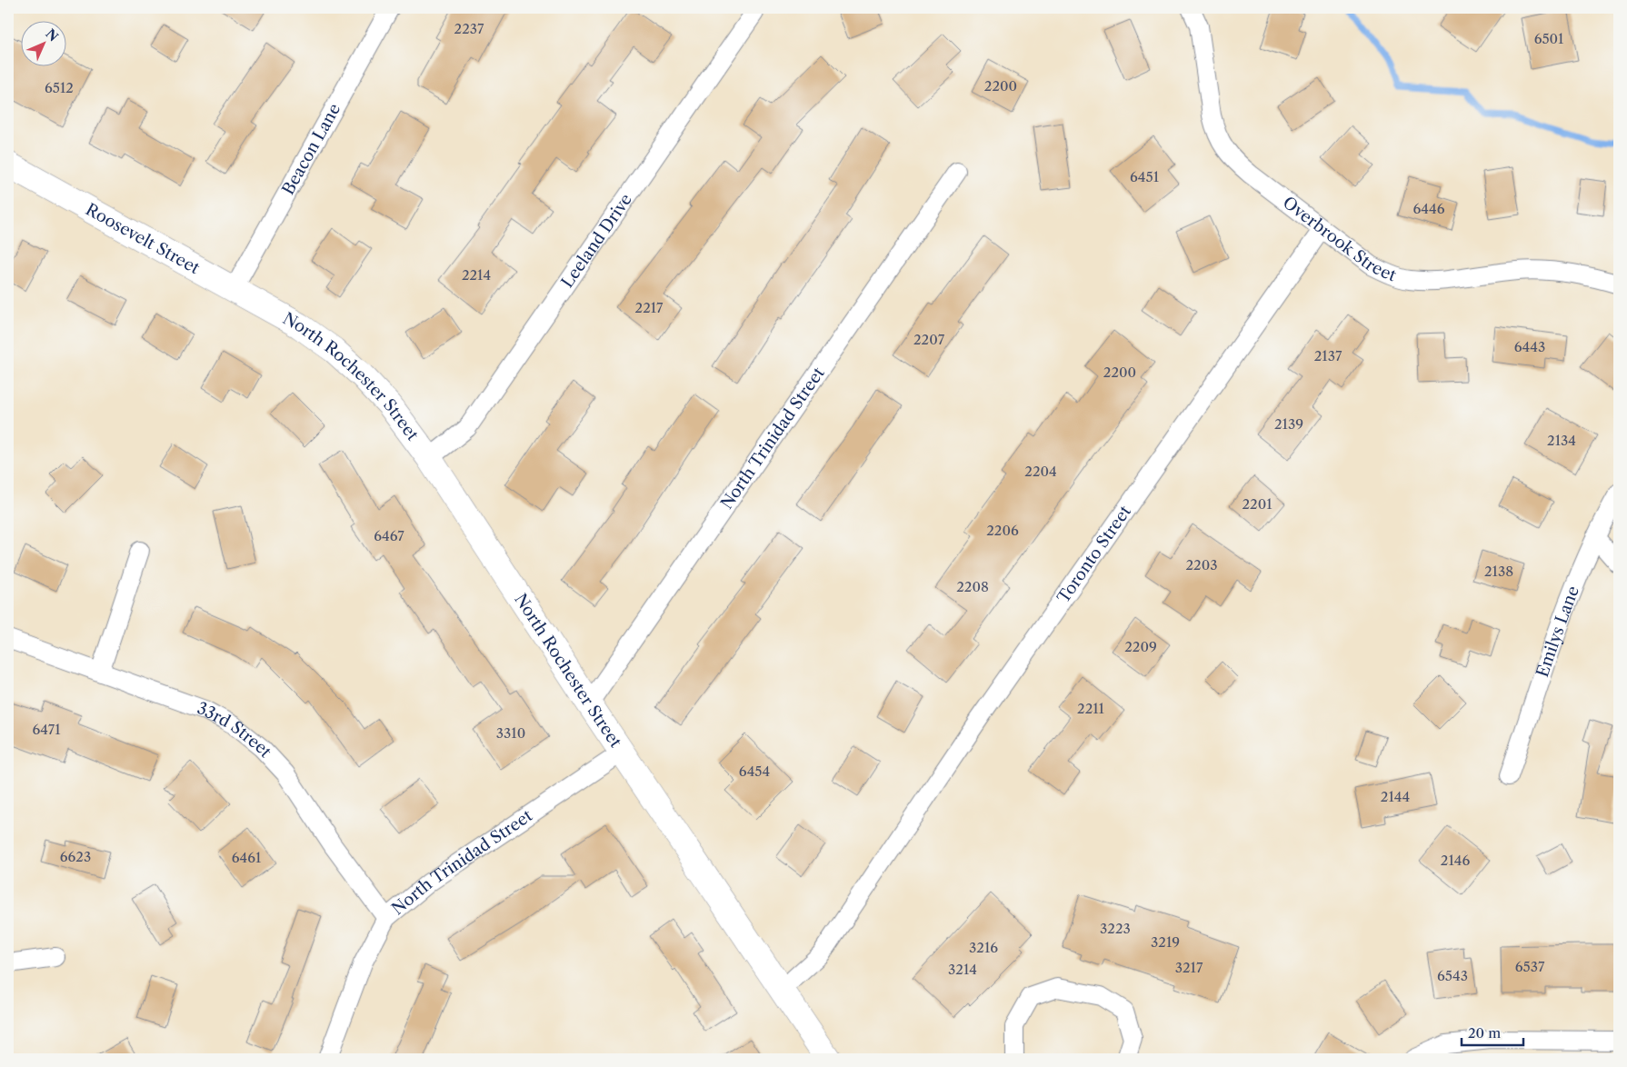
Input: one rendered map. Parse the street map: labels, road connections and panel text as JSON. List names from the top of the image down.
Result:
{
  "streets": {
    "street": [
      "Beacon Lane",
      "Overbrook Street",
      "Roosevelt Street",
      "Leeland Drive",
      "North Rochester Street",
      "North Trinidad Street",
      "Toronto Street",
      "Emilys Lane",
      "33rd Street"
    ]
  },
  "crossings": [
    ["Beacon Lane", "Roosevelt Street"],
    ["Overbrook Street", "Toronto Street"],
    ["Roosevelt Street", "North Rochester Street"],
    ["Leeland Drive", "North Rochester Street"],
    ["North Rochester Street", "North Trinidad Street"],
    ["North Rochester Street", "Toronto Street"],
    ["North Trinidad Street", "33rd Street"]
  ],
  "house_numbers": [
    "2237",
    "6501",
    "2200",
    "6512",
    "6451",
    "6446",
    "2214",
    "2217",
    "2207",
    "6443",
    "2137",
    "2200",
    "2139",
    "2134",
    "2204",
    "2201",
    "2206",
    "6467",
    "2203",
    "2138",
    "2208",
    "2209",
    "2211",
    "6471",
    "3310",
    "6454",
    "2144",
    "6623",
    "6461",
    "2146",
    "3223",
    "3219",
    "3216",
    "6537",
    "3217",
    "3214",
    "6543"
  ],
  "scale_bar": "20 m",
  "north": "top right"
}
